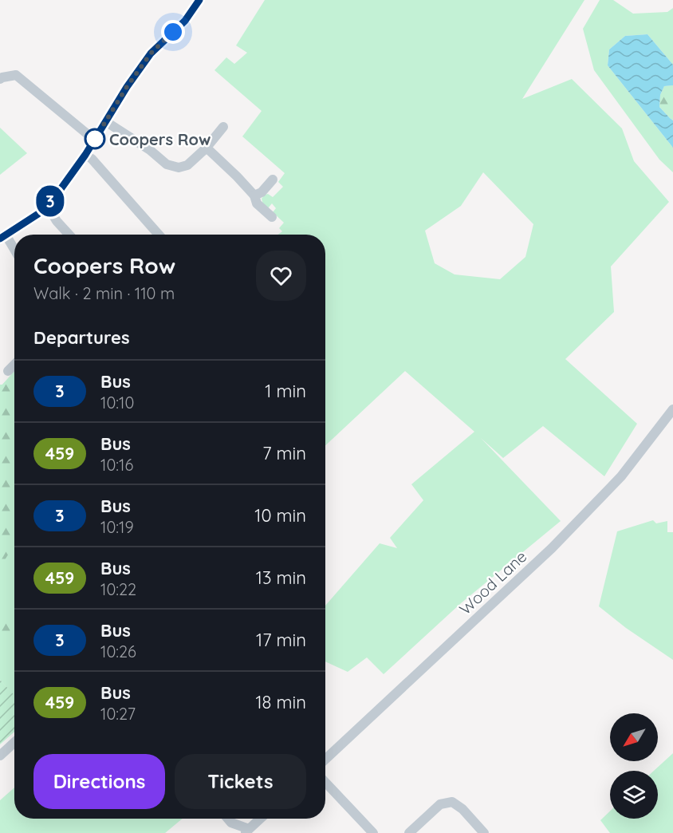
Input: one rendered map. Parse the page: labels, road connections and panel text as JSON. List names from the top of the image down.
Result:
{
  "streets": {
    "street": ["Wood Lane"]
  },
  "places": ["Coopers Row"],
  "lines": ["bus line 3"],
  "north": "bottom left",
  "page": {
    "on_map": "3",
    "heading": [
      ["Coopers Row", "Walk · 2 min · 110 m"],
      "Departures"
    ],
    "list": [
      {
        "mark": "3",
        "name": "Bus",
        "note": "10:10",
        "value": "1 min"
      },
      {
        "mark": "459",
        "name": "Bus",
        "note": "10:16",
        "value": "7 min"
      },
      {
        "mark": "3",
        "name": "Bus",
        "note": "10:19",
        "value": "10 min"
      },
      {
        "mark": "459",
        "name": "Bus",
        "note": "10:22",
        "value": "13 min"
      },
      {
        "mark": "3",
        "name": "Bus",
        "note": "10:26",
        "value": "17 min"
      },
      {
        "mark": "459",
        "name": "Bus",
        "note": "10:27",
        "value": "18 min"
      }
    ],
    "buttons": ["Directions", "Tickets"]
  }
}
